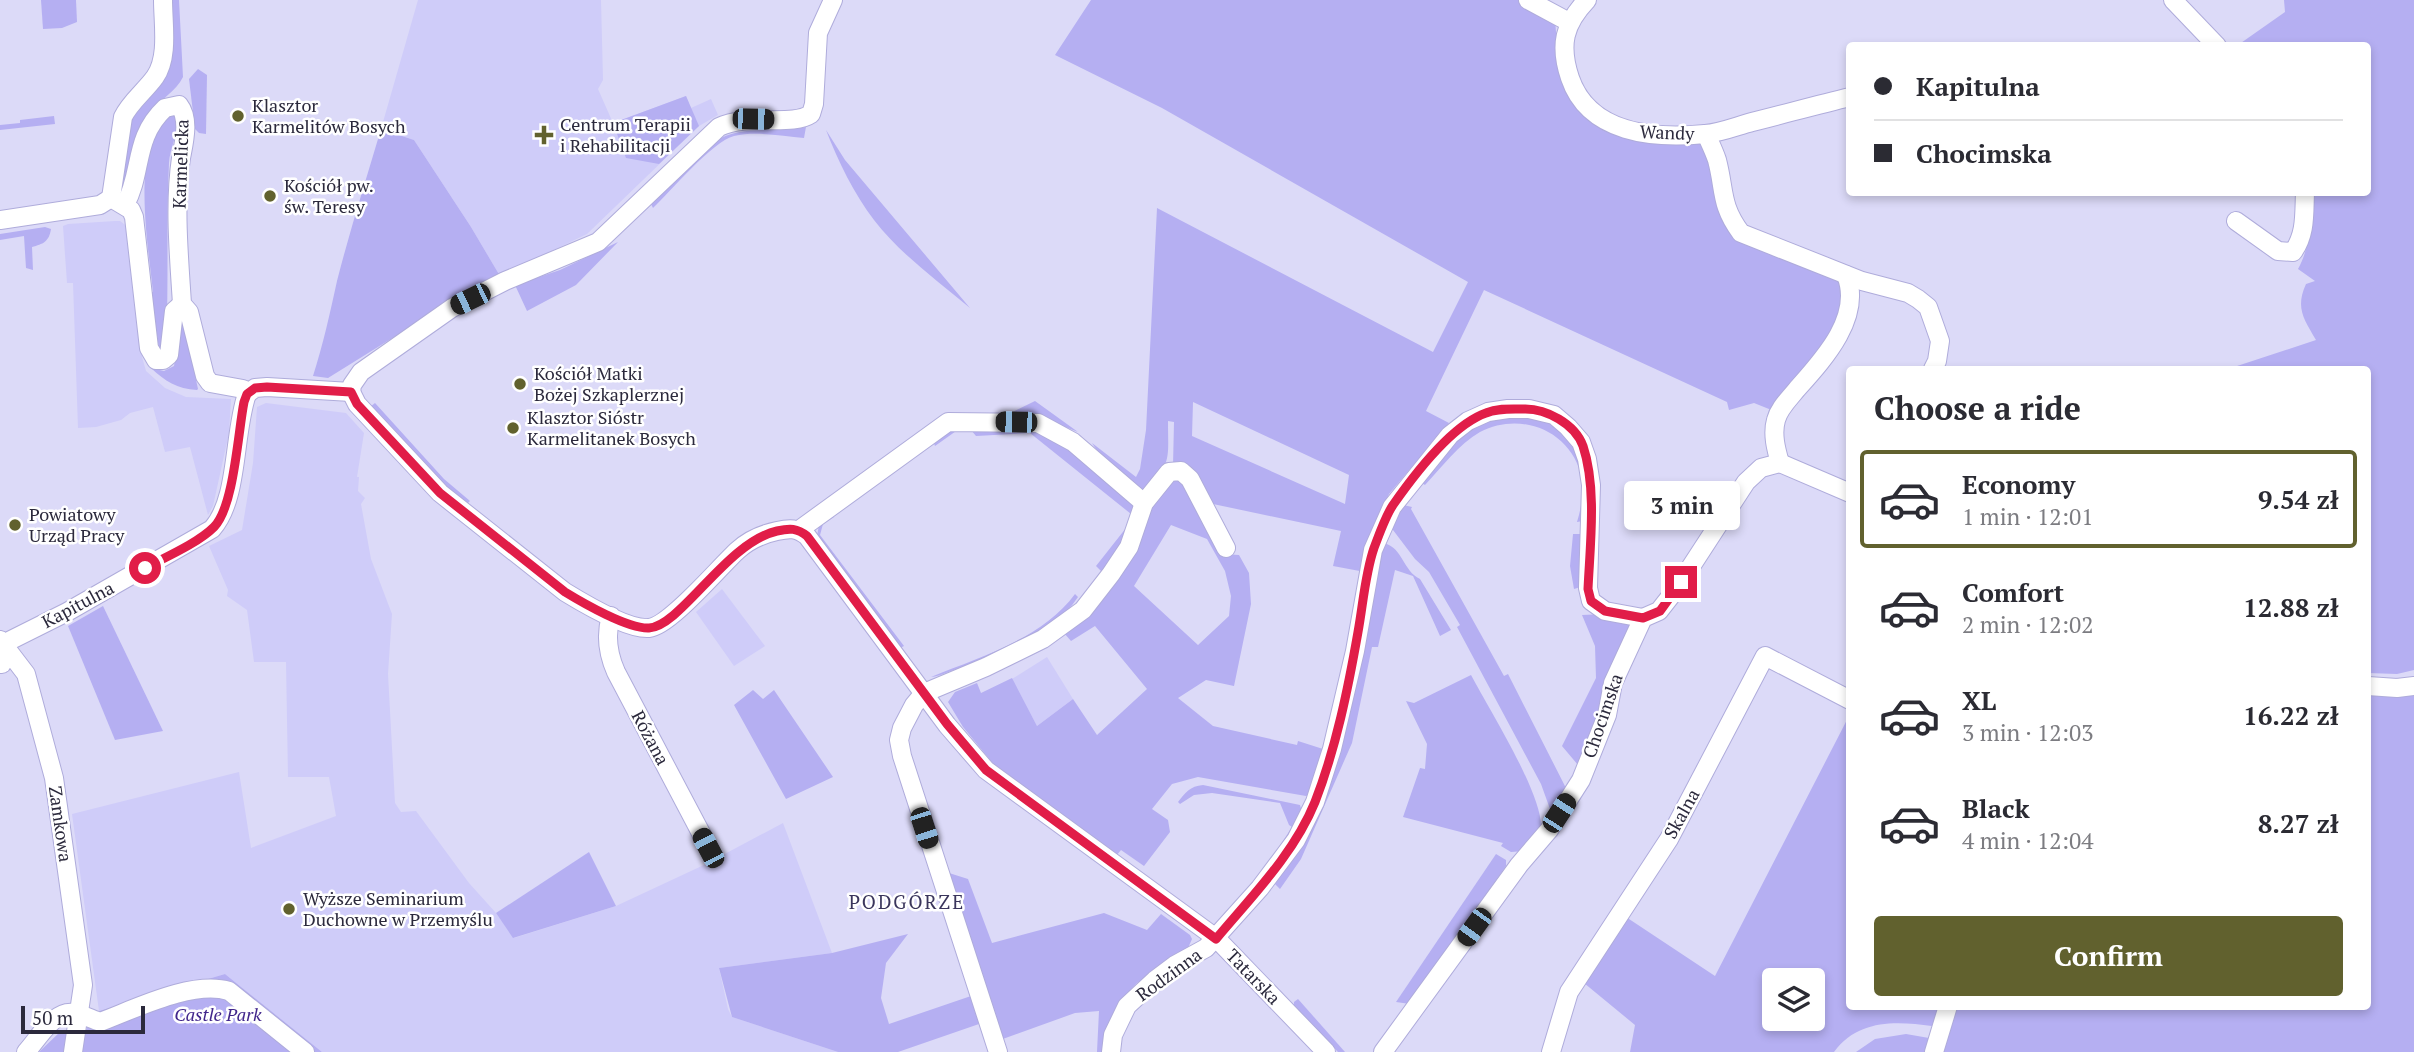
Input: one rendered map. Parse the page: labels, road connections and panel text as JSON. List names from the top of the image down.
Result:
{
  "streets": {
    "street": [
      "Wandy",
      "Karmelicka",
      "Kapitulna",
      "Chocimska",
      "Różana",
      "Skalna",
      "Zamkowa",
      "Rodzinna",
      "Tatarska"
    ]
  },
  "crossings": [
    ["Karmelicka", "Kapitulna"],
    ["Kapitulna", "Zamkowa"],
    ["Chocimska", "Rodzinna"],
    ["Rodzinna", "Tatarska"]
  ],
  "districts": ["PODGÓRZE"],
  "parks": ["Castle Park"],
  "places": {
    "other": [
      "Klasztor Karmelitów Bosych",
      "Kościół pw. św. Teresy",
      "Kościół Matki Bożej Szkaplerznej",
      "Klasztor Sióstr Karmelitanek Bosych",
      "Powiatowy Urząd Pracy",
      "Wyższe Seminarium Duchowne w Przemyślu"
    ],
    "health": ["Centrum Terapii i Rehabilitacji"]
  },
  "scale_bar": "50 m",
  "page": {
    "banner": ["Kapitulna", "Chocimska"],
    "heading": "Choose a ride",
    "list": [
      {
        "name": "Economy",
        "note": "1 min · 12:01",
        "value": "9.54 zł"
      },
      {
        "name": "Comfort",
        "note": "2 min · 12:02",
        "value": "12.88 zł"
      },
      {
        "name": "XL",
        "note": "3 min · 12:03",
        "value": "16.22 zł"
      },
      {
        "name": "Black",
        "note": "4 min · 12:04",
        "value": "8.27 zł"
      }
    ],
    "bubble": "3 min",
    "buttons": "Confirm",
    "scale": "50 m"
  }
}
